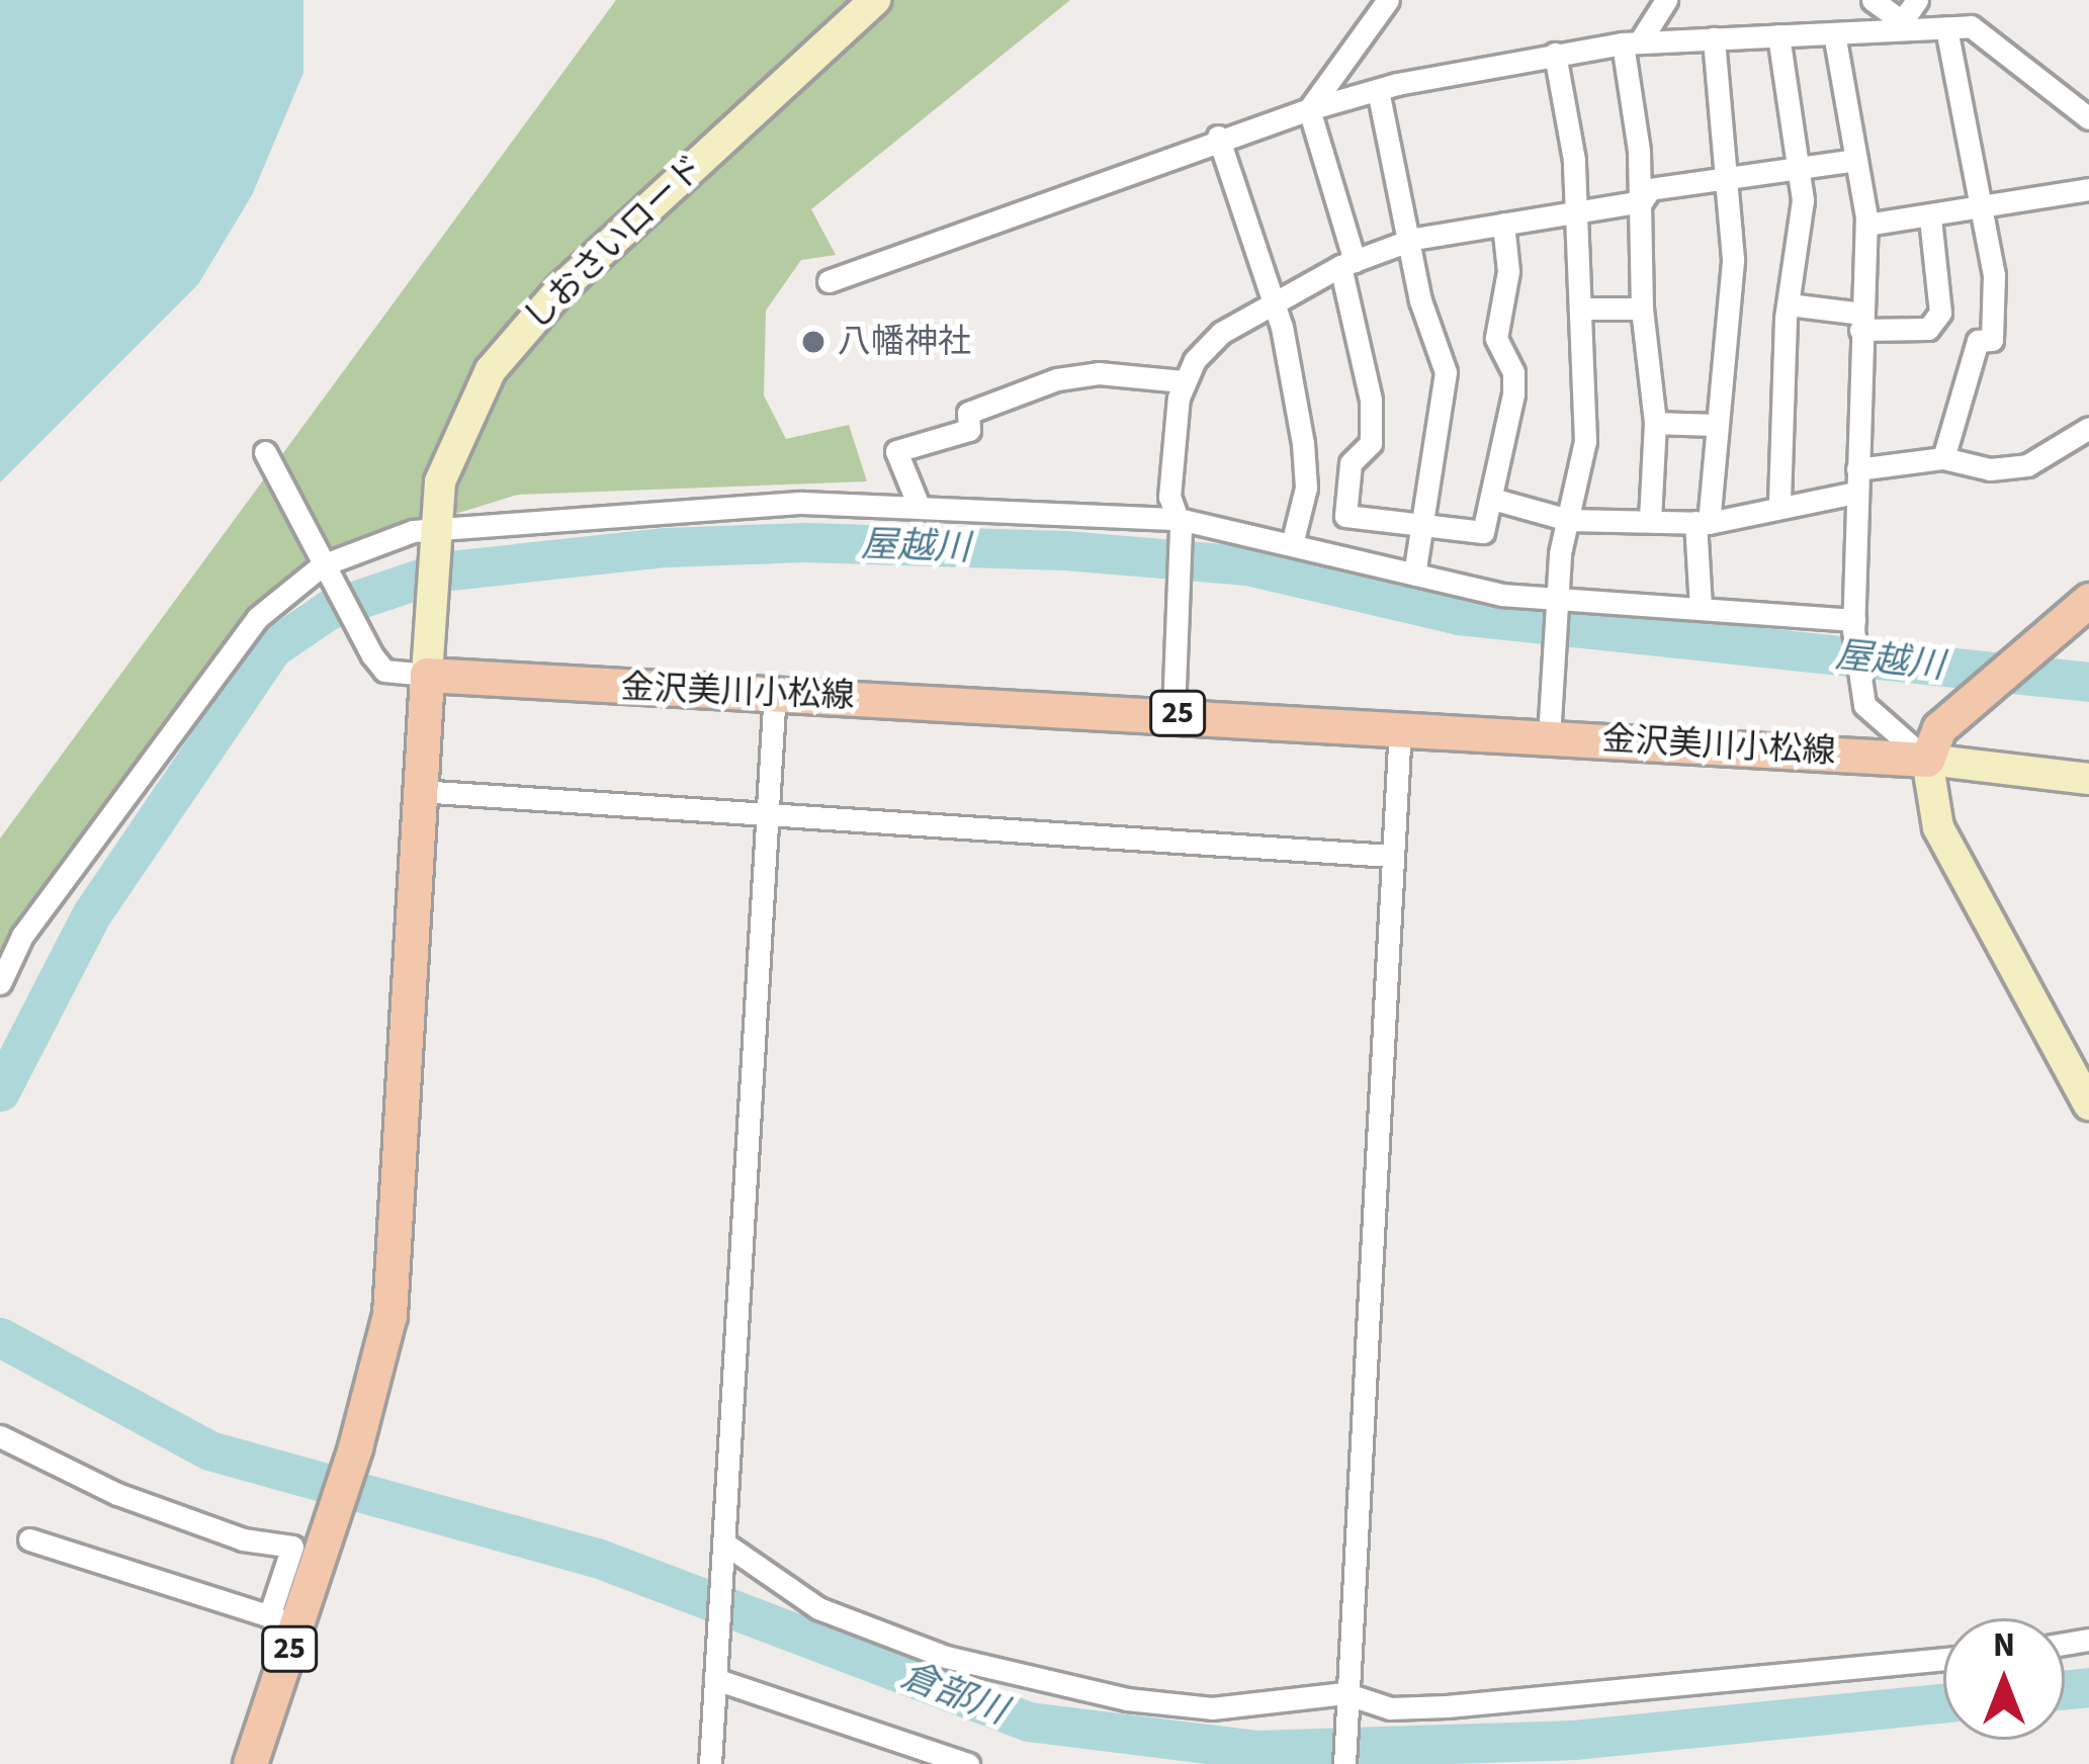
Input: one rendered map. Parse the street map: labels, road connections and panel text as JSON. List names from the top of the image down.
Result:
{
  "streets": {
    "main road": ["金沢美川小松線", "25"],
    "street": ["しおさいロード"]
  },
  "crossings": [
    ["しおさいロード", "金沢美川小松線"],
    ["しおさいロード", "25"],
    ["金沢美川小松線", "25"]
  ],
  "water": ["屋越川", "倉部川"],
  "places": ["八幡神社"],
  "north": "top"
}
